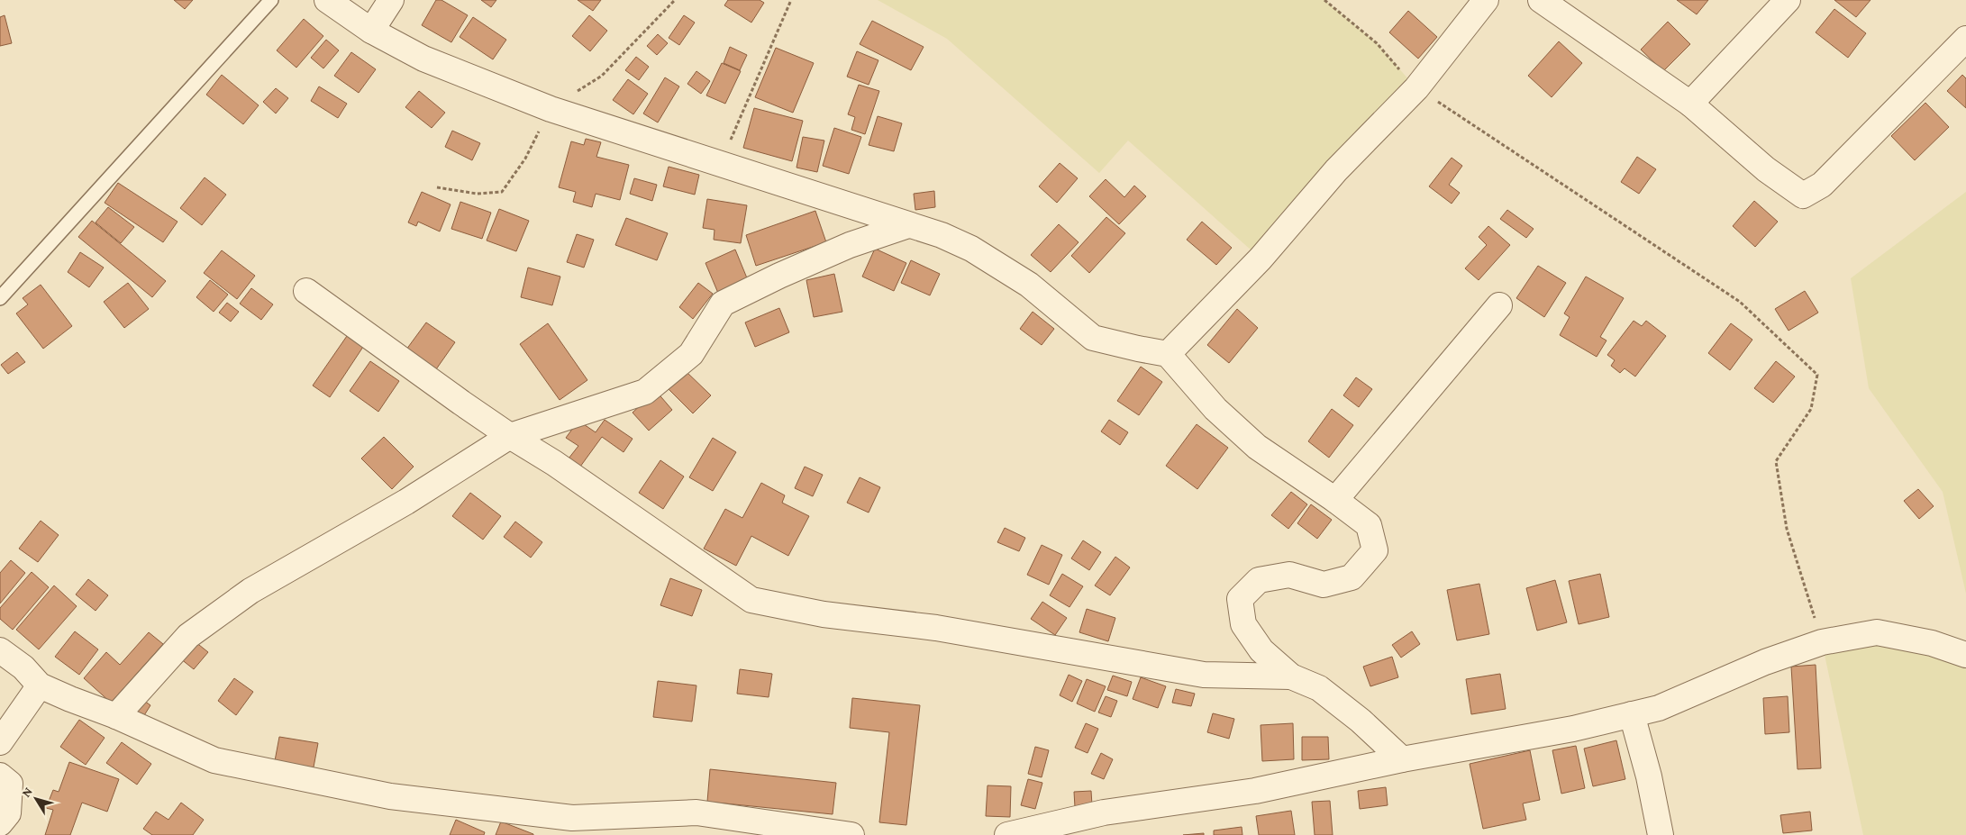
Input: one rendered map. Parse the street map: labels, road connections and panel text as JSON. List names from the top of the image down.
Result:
{
  "north": "top left"
}
